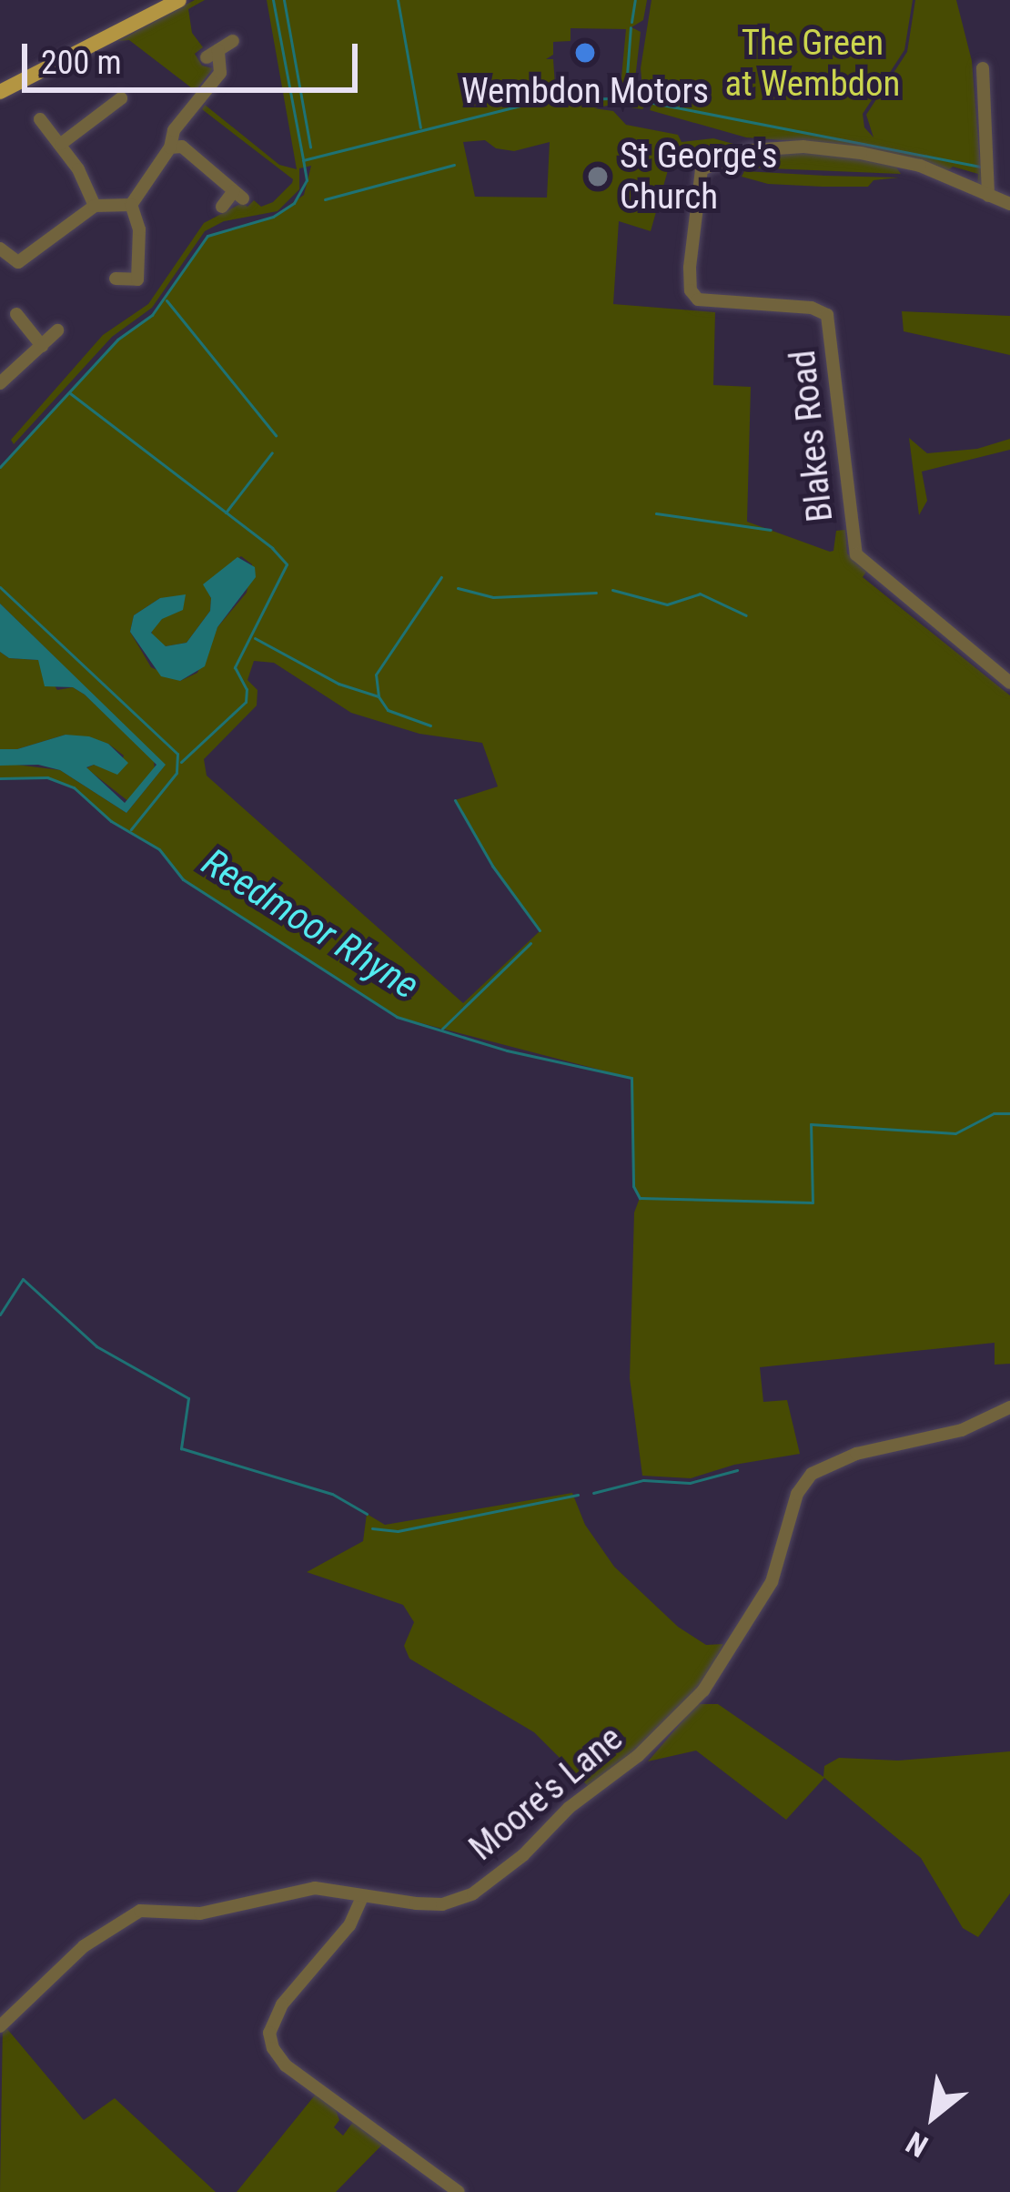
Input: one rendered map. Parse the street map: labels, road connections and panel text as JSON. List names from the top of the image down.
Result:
{
  "streets": {
    "street": ["Blakes Road", "Moore's Lane"]
  },
  "water": ["Reedmoor Rhyne"],
  "parks": ["The Green at Wembdon"],
  "places": ["Wembdon Motors", "St George's Church"],
  "scale_bar": "200 m",
  "north": "bottom left"
}
